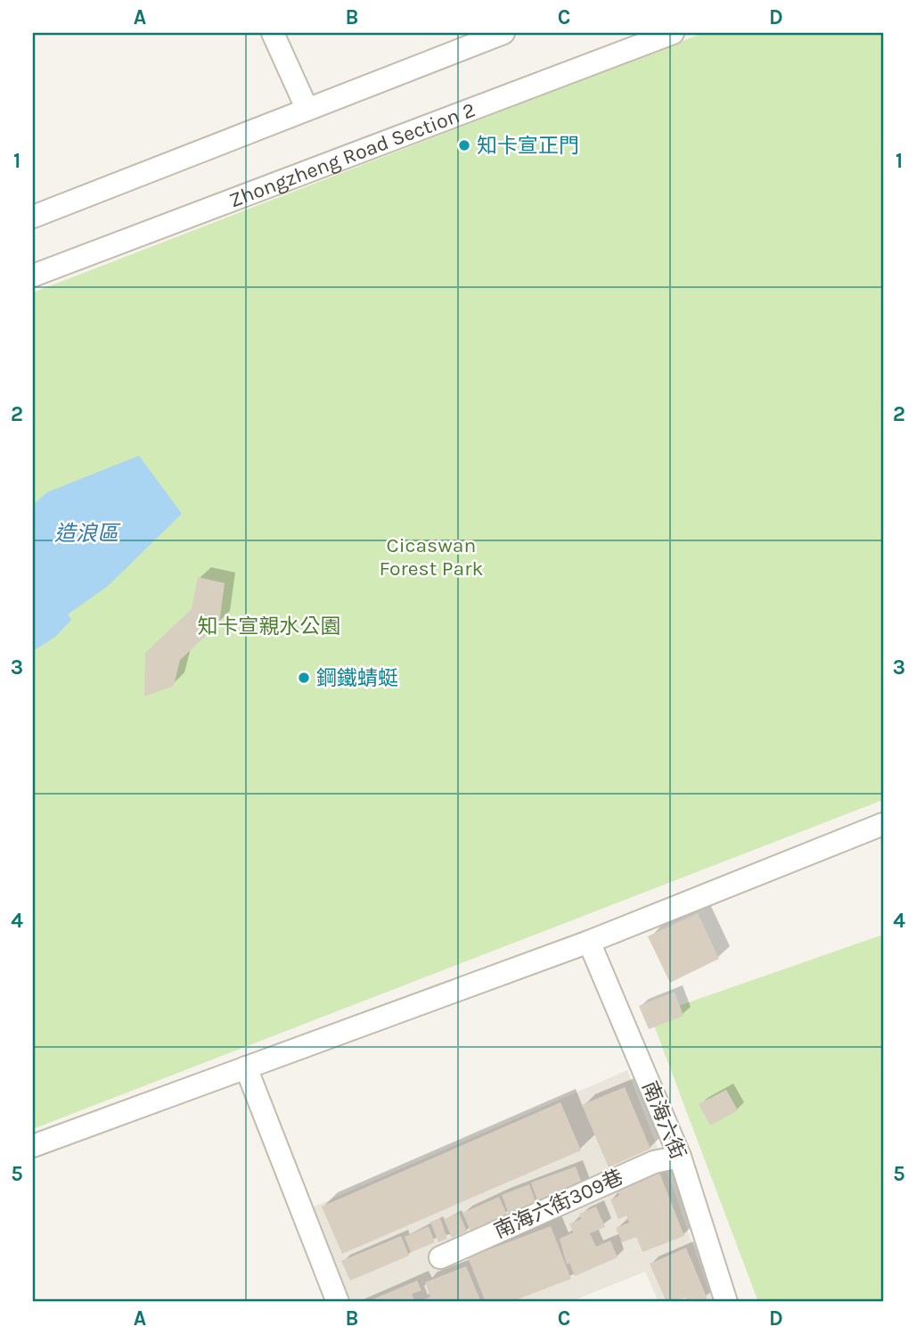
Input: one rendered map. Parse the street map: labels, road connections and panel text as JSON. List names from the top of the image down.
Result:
{
  "streets": {
    "street": ["Zhongzheng Road Section 2", "南海六街", "南海六街309巷"]
  },
  "crossings": [
    ["南海六街", "南海六街309巷"]
  ],
  "water": ["造浪區"],
  "parks": ["Cicaswan Forest Park", "知卡宣親水公園"],
  "places": ["知卡宣正門", "鋼鐵蜻蜓"],
  "grid": {
    "columns": [
      "A",
      "B",
      "C",
      "D"
    ],
    "rows": [
      "1",
      "2",
      "3",
      "4",
      "5"
    ]
  }
}
